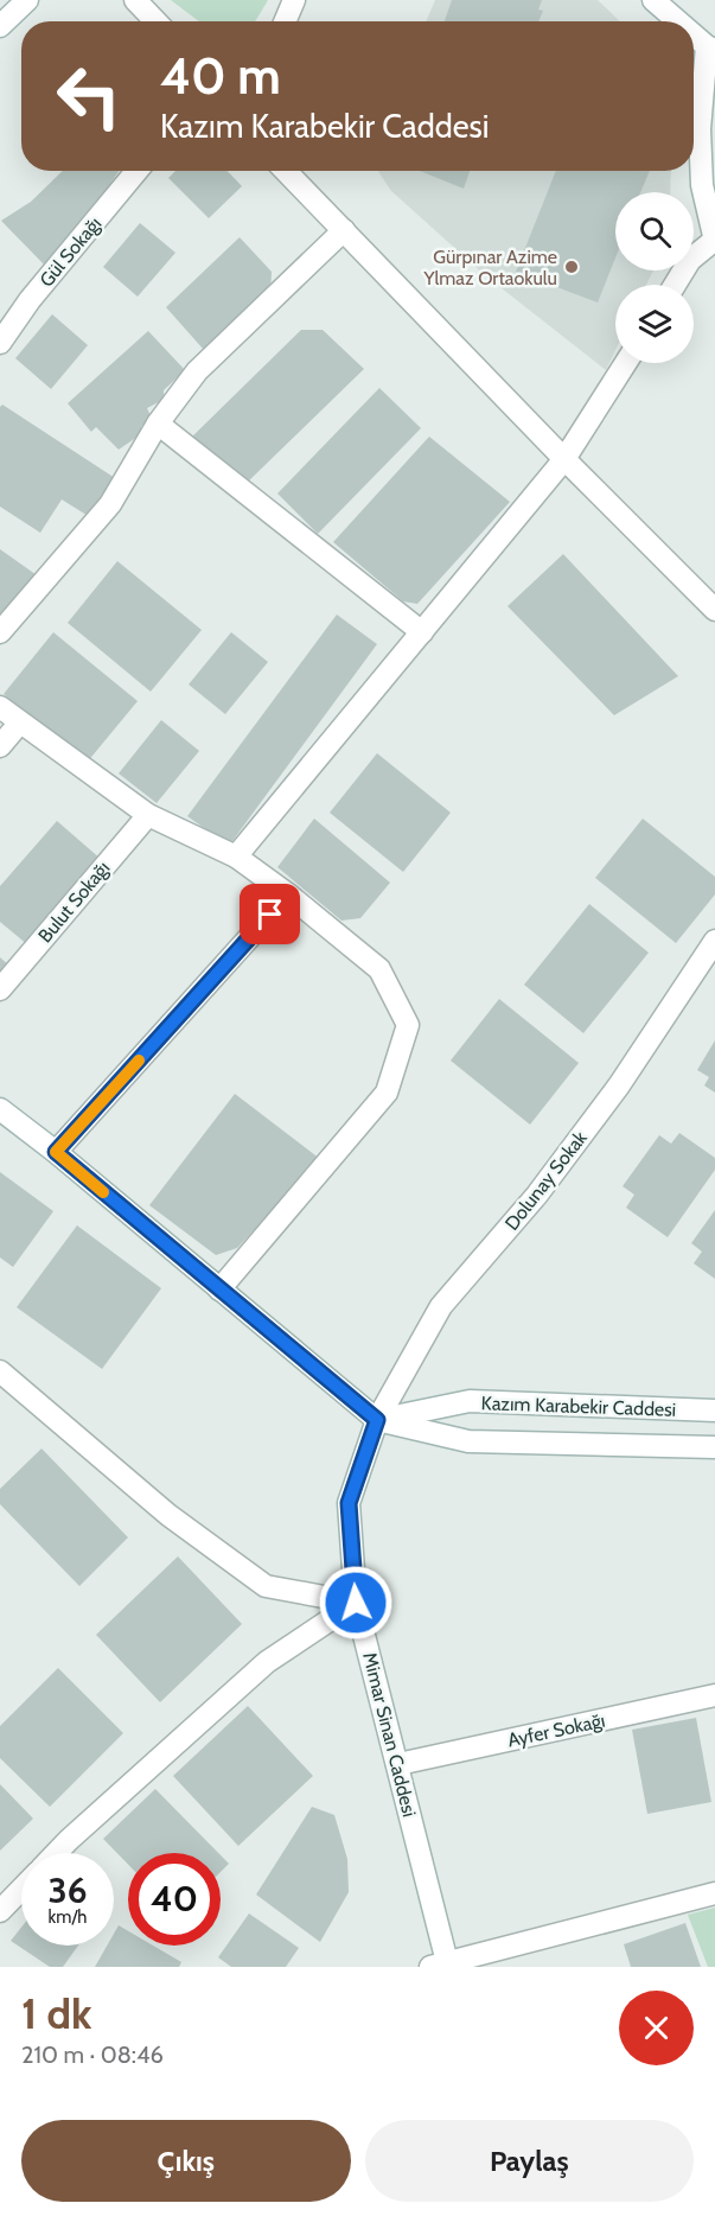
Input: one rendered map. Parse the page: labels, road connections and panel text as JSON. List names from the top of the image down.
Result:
{
  "streets": {
    "street": [
      "Gül Sokağı",
      "Bulut Sokağı",
      "Dolunay Sokak",
      "Kazım Karabekir Caddesi",
      "Ayfer Sokağı",
      "Mimar Sinan Caddesi"
    ]
  },
  "crossings": [
    ["Dolunay Sokak", "Kazım Karabekir Caddesi"],
    ["Dolunay Sokak", "Mimar Sinan Caddesi"],
    ["Kazım Karabekir Caddesi", "Mimar Sinan Caddesi"],
    ["Ayfer Sokağı", "Mimar Sinan Caddesi"]
  ],
  "places": ["Gürpınar Azime Ylmaz Ortaokulu"],
  "page": {
    "turn": ["40 m", "Kazım Karabekir Caddesi"],
    "speed": "36 km/h",
    "limit": "40",
    "heading": ["1 dk", "210 m · 08:46"],
    "buttons": ["Çıkış", "Paylaş"]
  }
}
